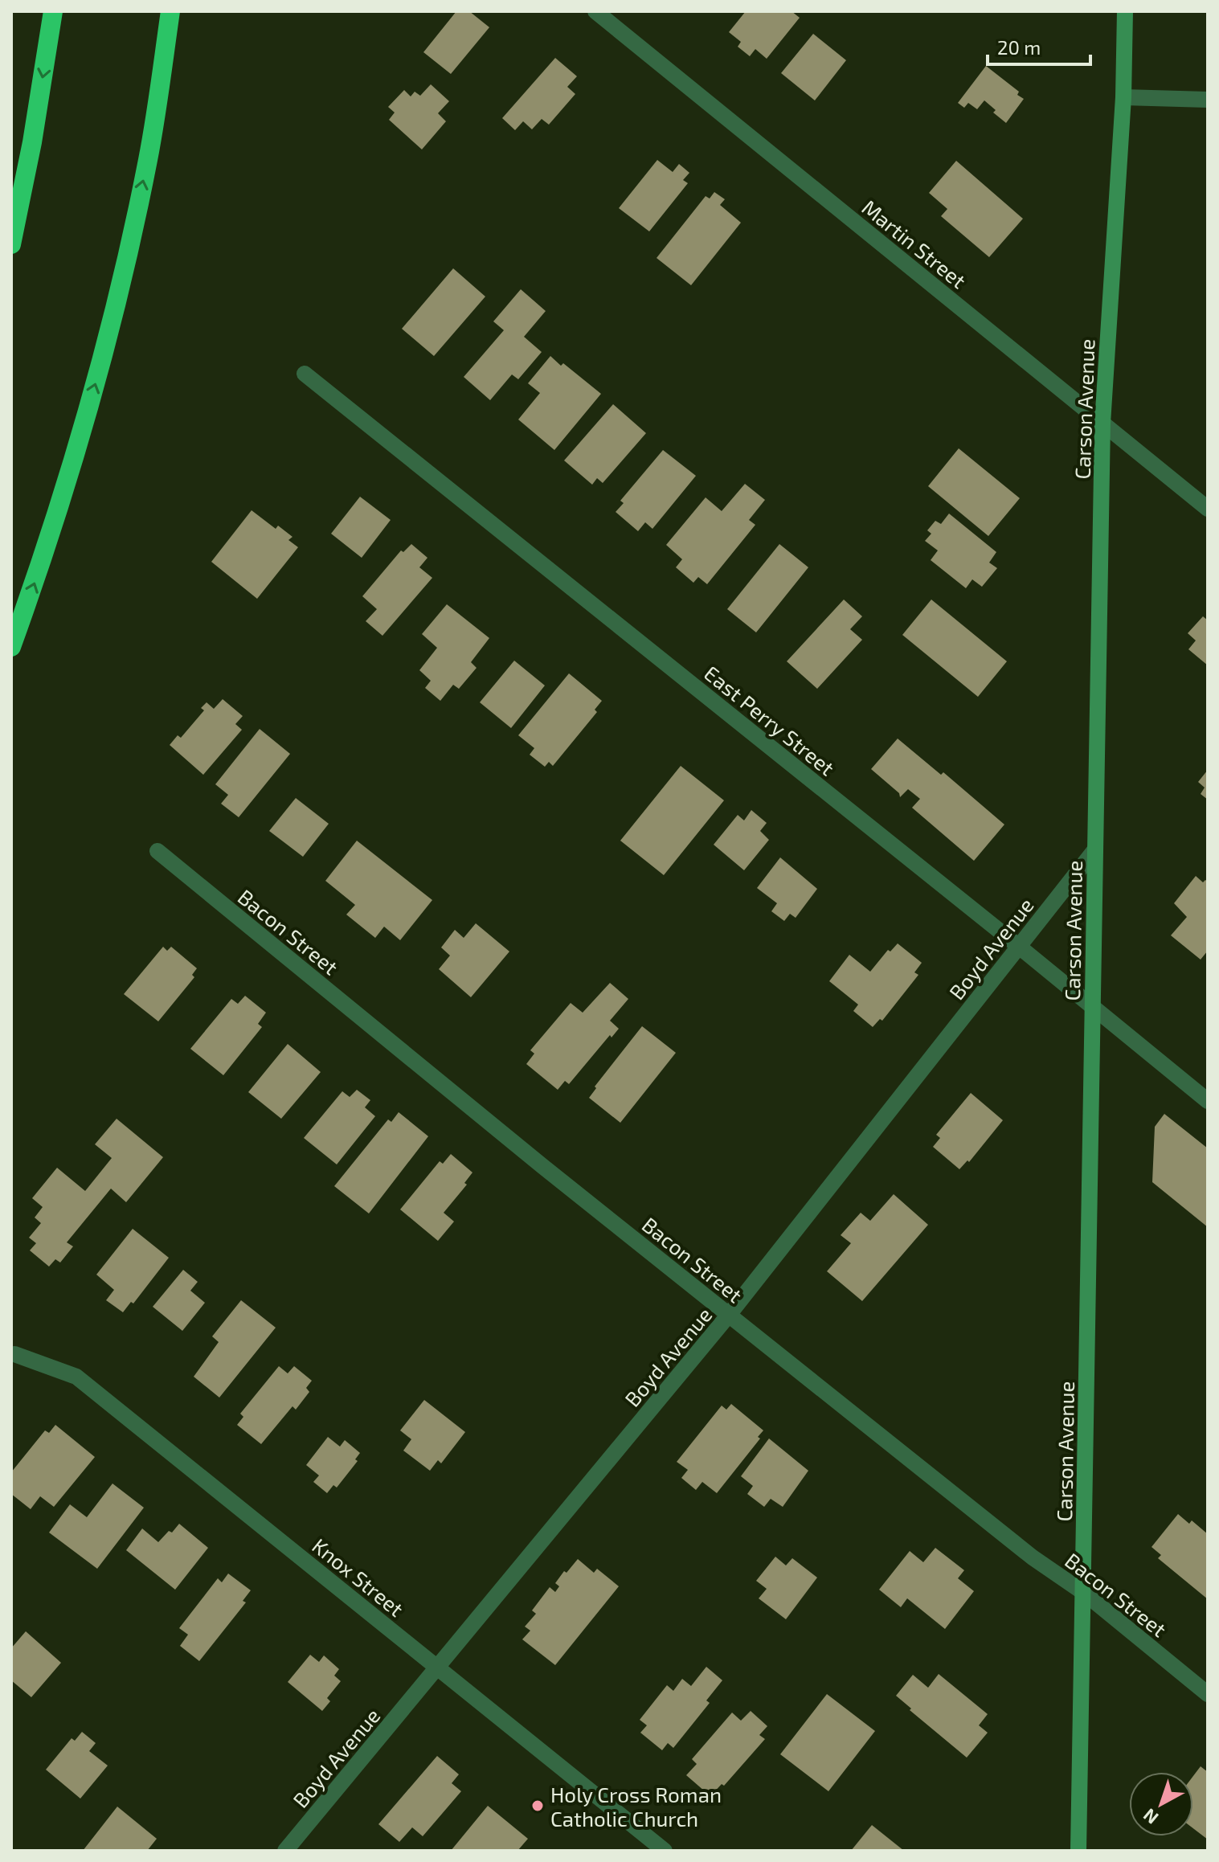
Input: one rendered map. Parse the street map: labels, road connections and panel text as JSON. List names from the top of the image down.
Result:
{
  "streets": {
    "main road": ["Carson Avenue"],
    "street": [
      "Martin Street",
      "East Perry Street",
      "Bacon Street",
      "Boyd Avenue",
      "Knox Street"
    ]
  },
  "crossings": [
    ["Martin Street", "Carson Avenue"],
    ["Carson Avenue", "East Perry Street"],
    ["Carson Avenue", "Bacon Street"],
    ["Carson Avenue", "Boyd Avenue"],
    ["East Perry Street", "Boyd Avenue"],
    ["Bacon Street", "Boyd Avenue"],
    ["Boyd Avenue", "Knox Street"]
  ],
  "places": ["Holy Cross Roman Catholic Church"],
  "scale_bar": "20 m",
  "north": "bottom left"
}
